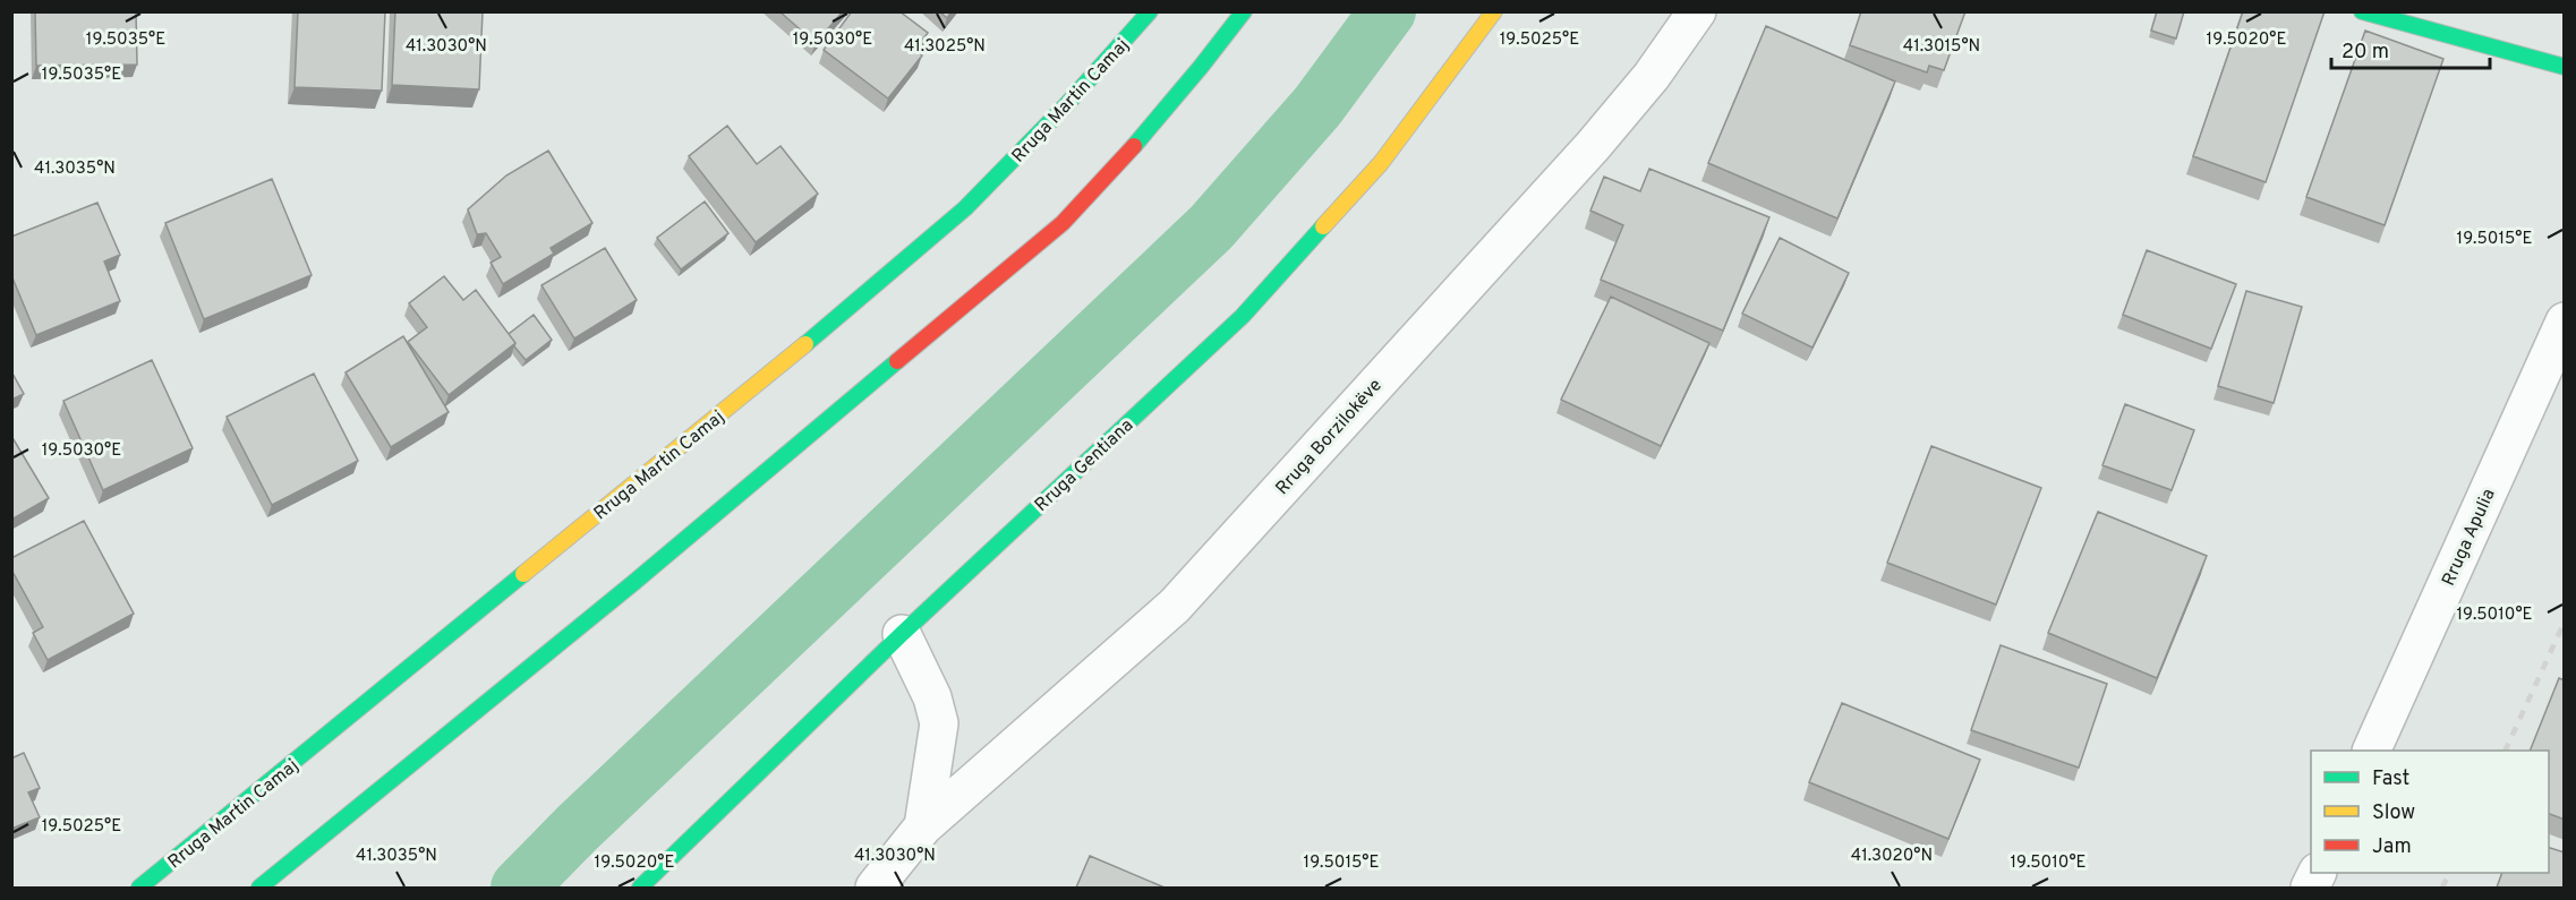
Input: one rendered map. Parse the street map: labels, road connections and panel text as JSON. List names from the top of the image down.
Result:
{
  "streets": {
    "main road": ["Rruga Martin Camaj", "Rruga Gentiana"],
    "street": ["Rruga Borzilokëve", "Rruga Apulia"]
  },
  "crossings": [
    ["Rruga Borzilokëve", "Rruga Gentiana"]
  ],
  "legend": ["Fast", "Slow", "Jam"],
  "scale_bar": "20 m",
  "coordinates": [
    "19.5025°E",
    "19.5035°E",
    "19.5030°E",
    "19.5020°E",
    "41.3030°N",
    "41.3025°N",
    "41.3015°N",
    "41.3035°N",
    "19.5015°E",
    "19.5010°E",
    "41.3020°N"
  ]
}
